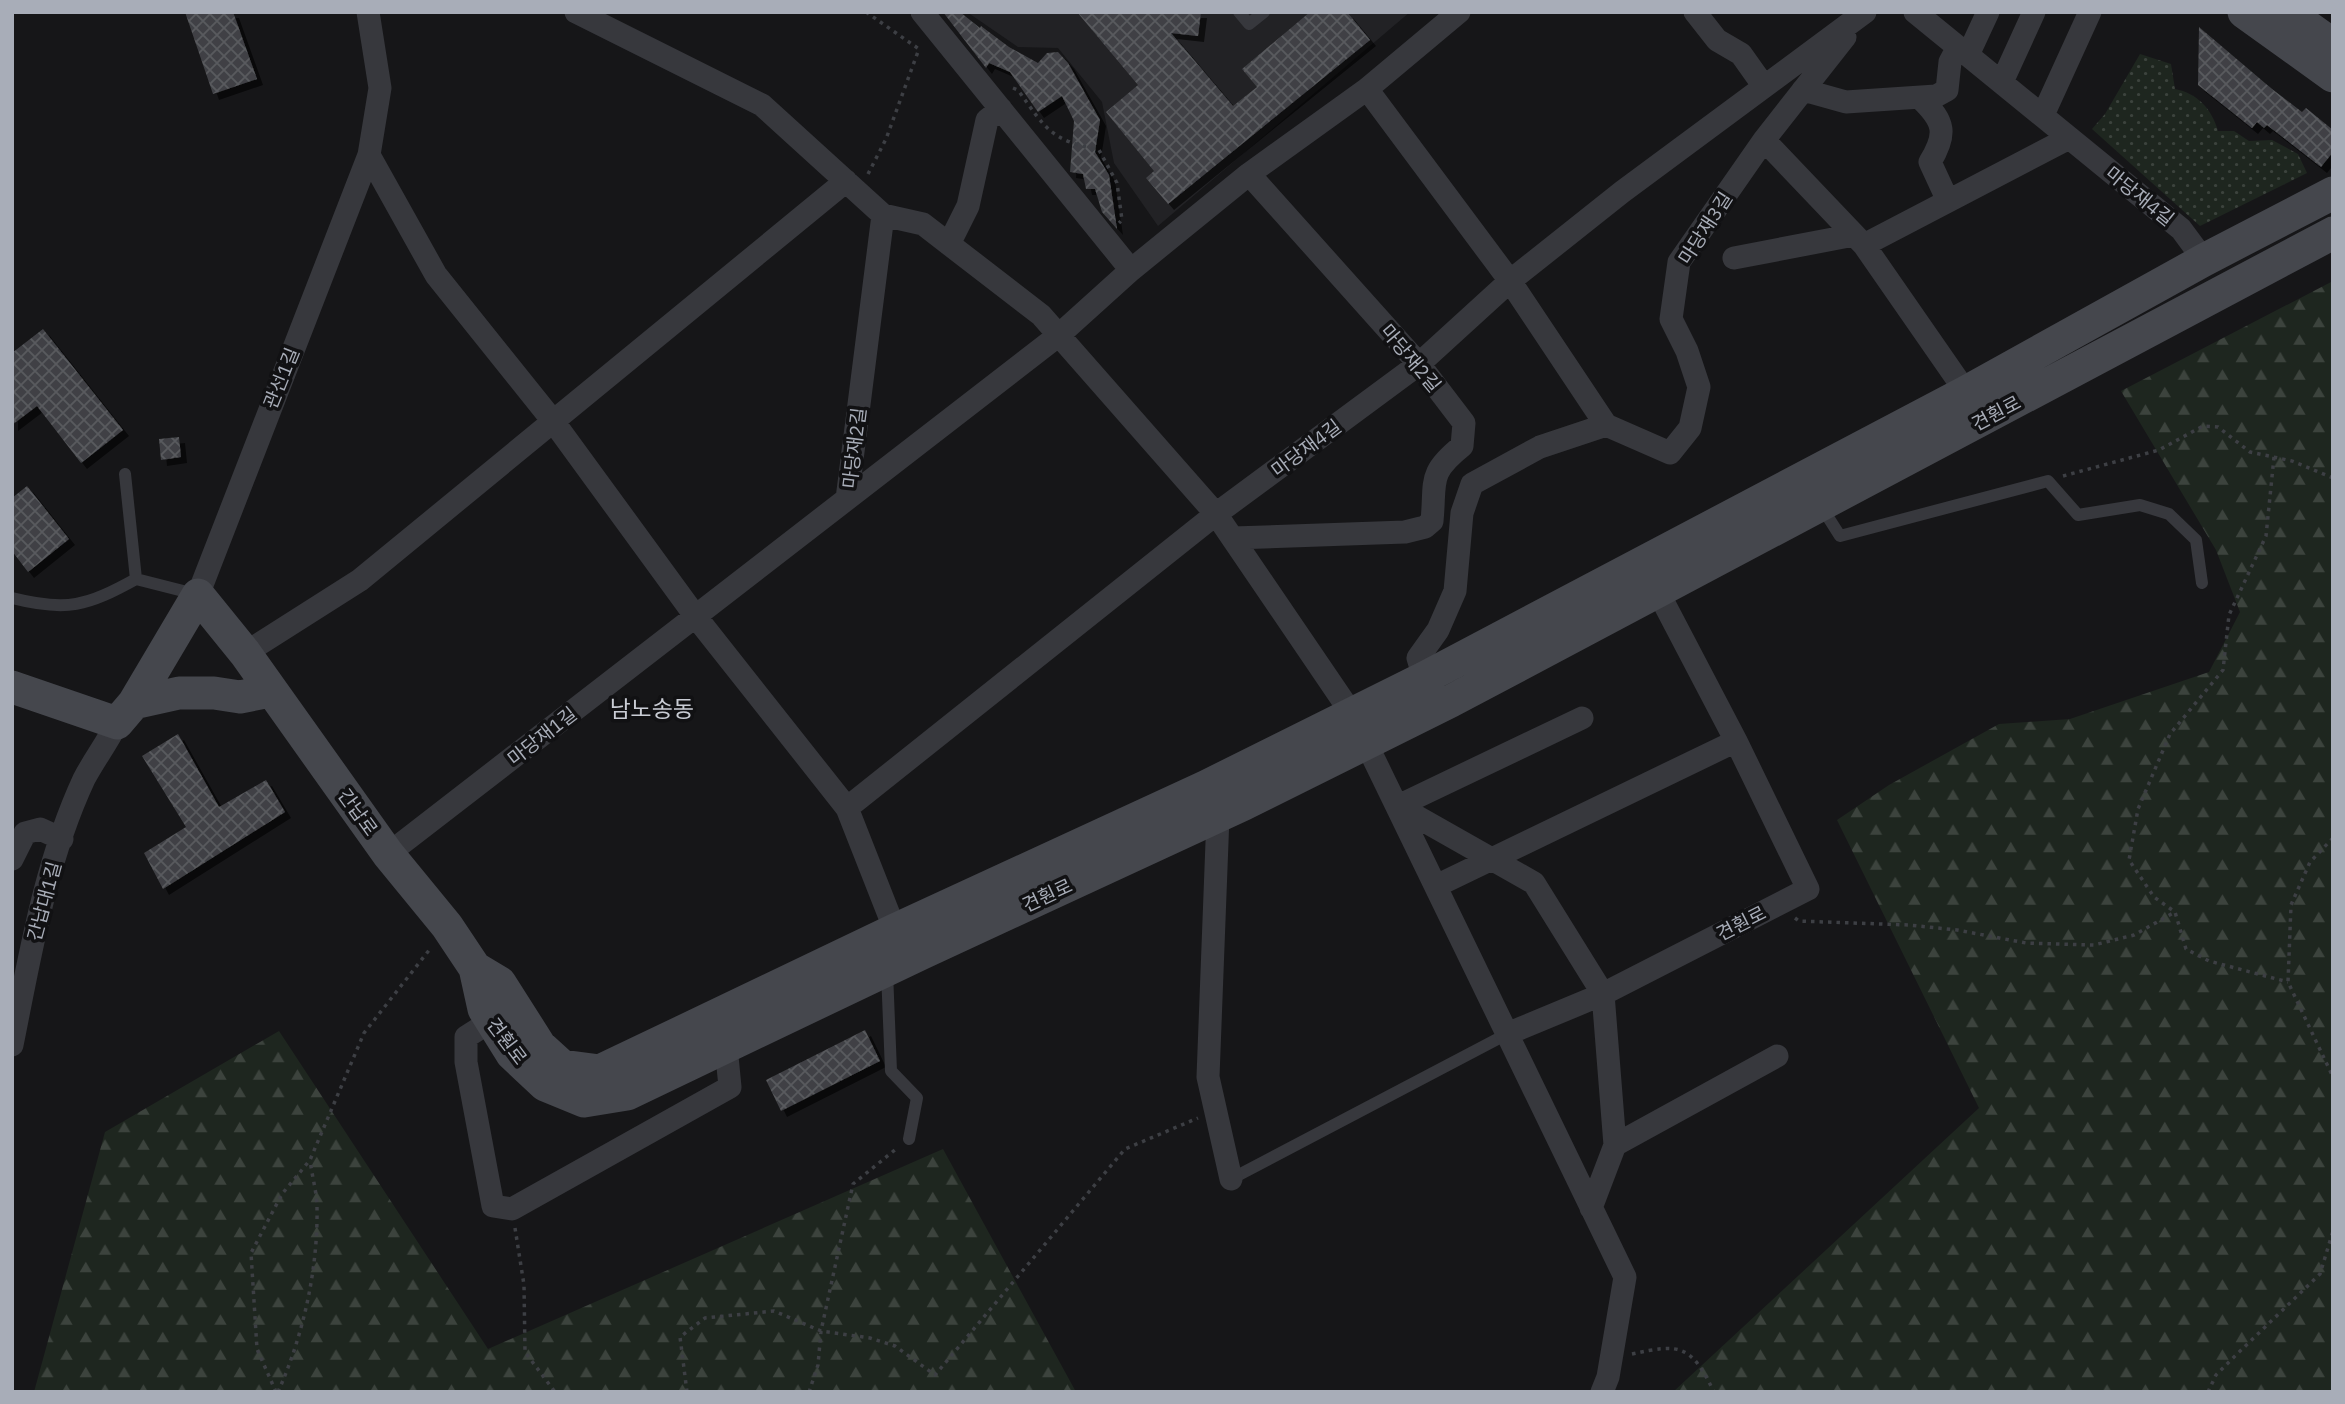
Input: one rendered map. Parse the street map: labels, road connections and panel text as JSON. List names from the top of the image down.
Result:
{
  "streets": {
    "street": [
      "마당재4길",
      "마당재3길",
      "마당재2길",
      "관선1길",
      "견훤로",
      "마당재1길",
      "간납로",
      "간납대1길"
    ]
  },
  "crossings": [
    ["마당재4길", "마당재2길"],
    ["마당재4길", "견훤로"],
    ["마당재2길", "마당재1길"],
    ["관선1길", "간납로"],
    ["관선1길", "간납대1길"],
    ["견훤로", "간납로"],
    ["마당재1길", "간납로"]
  ],
  "districts": ["남노송동"]
}
